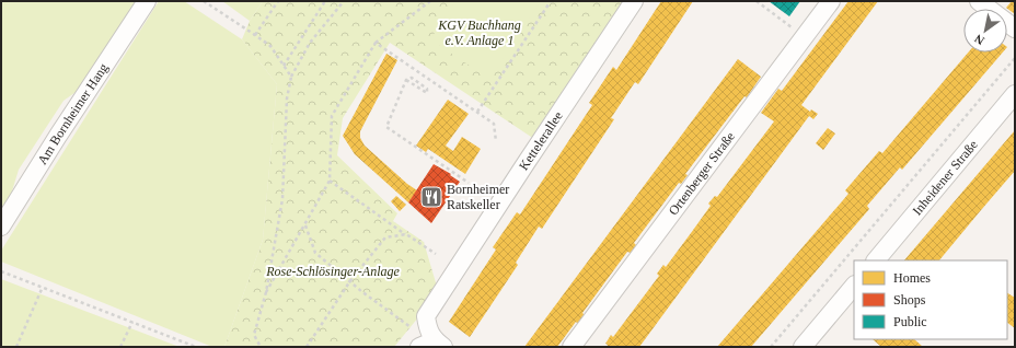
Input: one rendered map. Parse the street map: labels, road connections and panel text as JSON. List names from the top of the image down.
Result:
{
  "streets": {
    "street": [
      "Am Bornheimer Hang",
      "Kettelerallee",
      "Ortenberger Straße",
      "Inheidener Straße"
    ]
  },
  "parks": ["KGV Buchhang e.V. Anlage 1", "Rose-Schlösinger-Anlage"],
  "places": {
    "restaurant": ["Bornheimer Ratskeller"]
  },
  "legend": ["Homes", "Shops", "Public"],
  "north": "bottom left"
}
